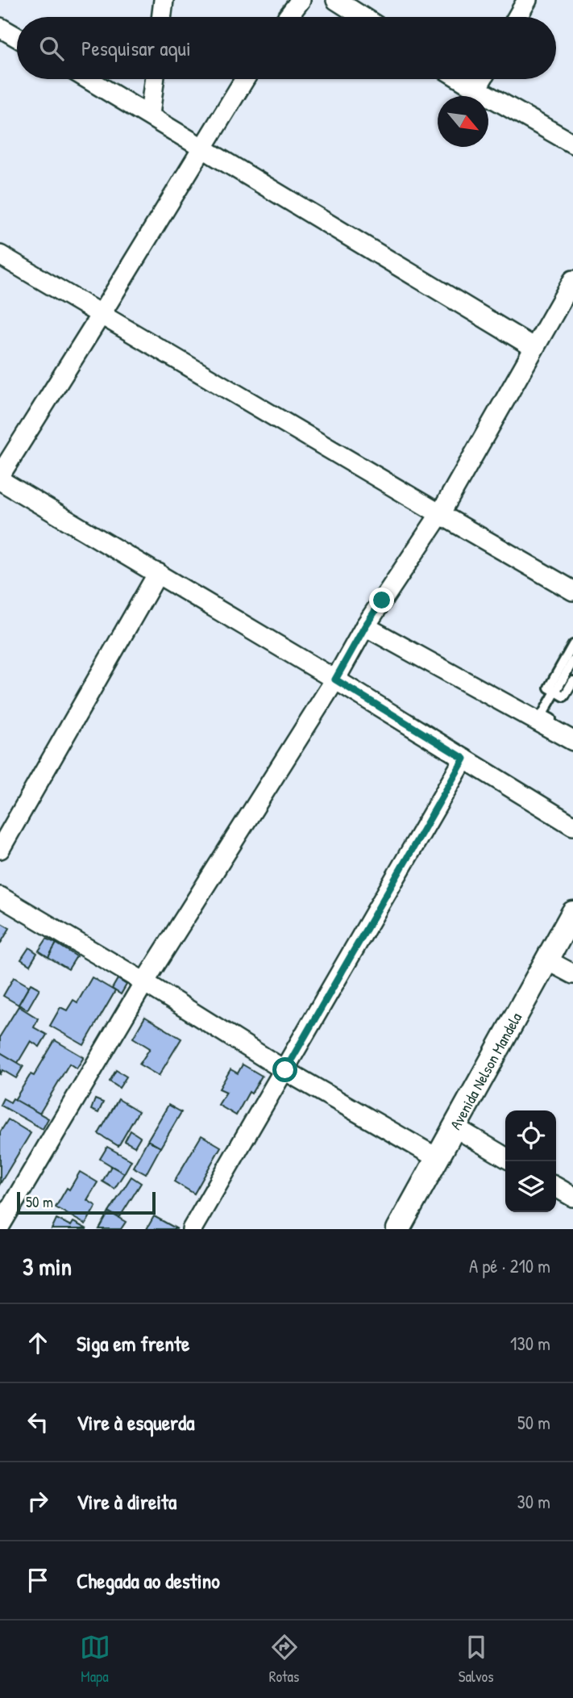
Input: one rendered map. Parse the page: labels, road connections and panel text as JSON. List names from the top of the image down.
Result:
{
  "streets": {
    "street": ["Avenida Nelson Mandela"]
  },
  "scale_bar": "50 m",
  "north": "bottom right",
  "page": {
    "search": "Pesquisar aqui",
    "scale": "50 m",
    "heading": ["3 min", "A pé · 210 m"],
    "list": [
      ["Siga em frente", "130 m"],
      ["Vire à esquerda", "50 m"],
      ["Vire à direita", "30 m"],
      "Chegada ao destino"
    ],
    "nav": ["Mapa", "Rotas", "Salvos"]
  }
}
